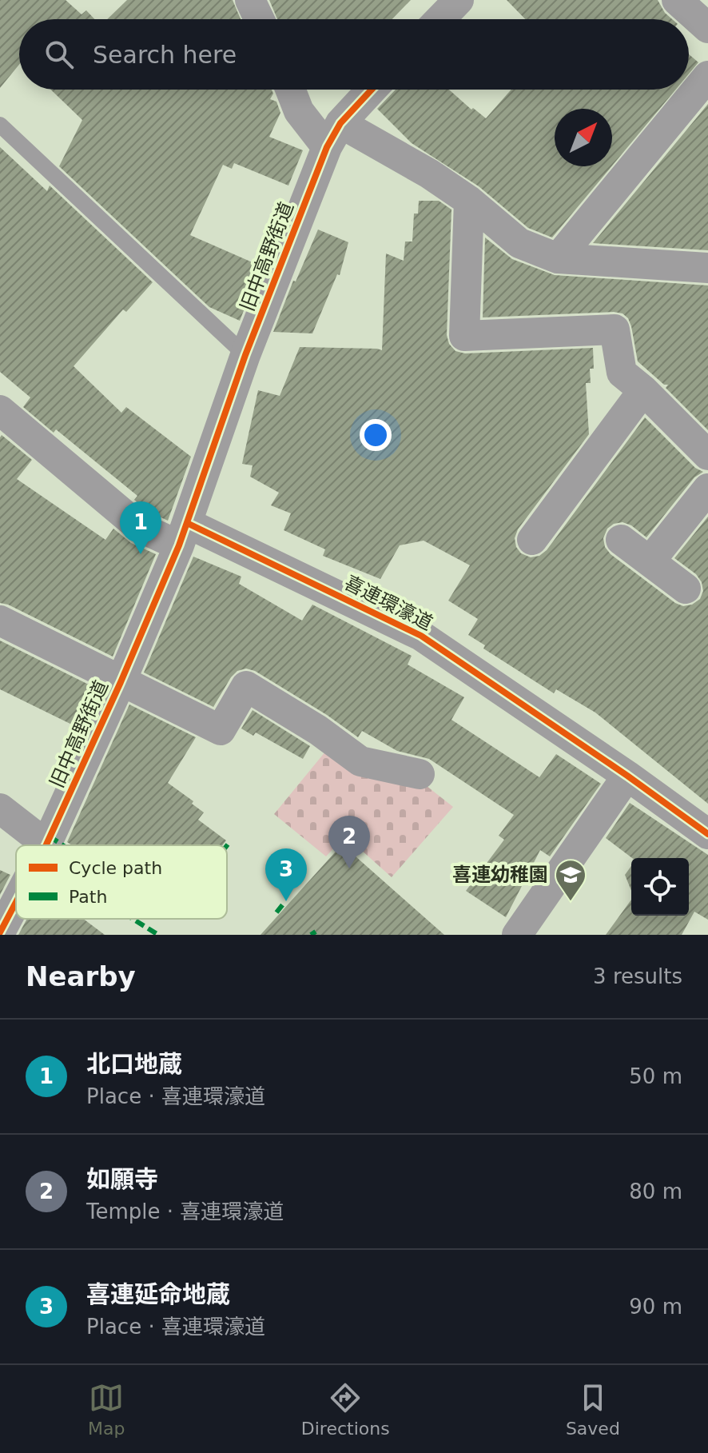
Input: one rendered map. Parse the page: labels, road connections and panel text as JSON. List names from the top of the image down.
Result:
{
  "streets": {
    "street": ["旧中高野街道", "喜連環濠道"]
  },
  "crossings": [
    ["旧中高野街道", "喜連環濠道"]
  ],
  "places": {
    "school or university": ["喜連幼稚園"]
  },
  "legend": ["Cycle path", "Path"],
  "north": "top right",
  "page": {
    "search": "Search here",
    "pins": ["1", "2", "3"],
    "heading": ["Nearby", "3 results"],
    "list": [
      {
        "mark": "1",
        "name": "北口地蔵",
        "note": "Place · 喜連環濠道",
        "value": "50 m"
      },
      {
        "mark": "2",
        "name": "如願寺",
        "note": "Temple · 喜連環濠道",
        "value": "80 m"
      },
      {
        "mark": "3",
        "name": "喜連延命地蔵",
        "note": "Place · 喜連環濠道",
        "value": "90 m"
      }
    ],
    "nav": ["Map", "Directions", "Saved"]
  }
}
